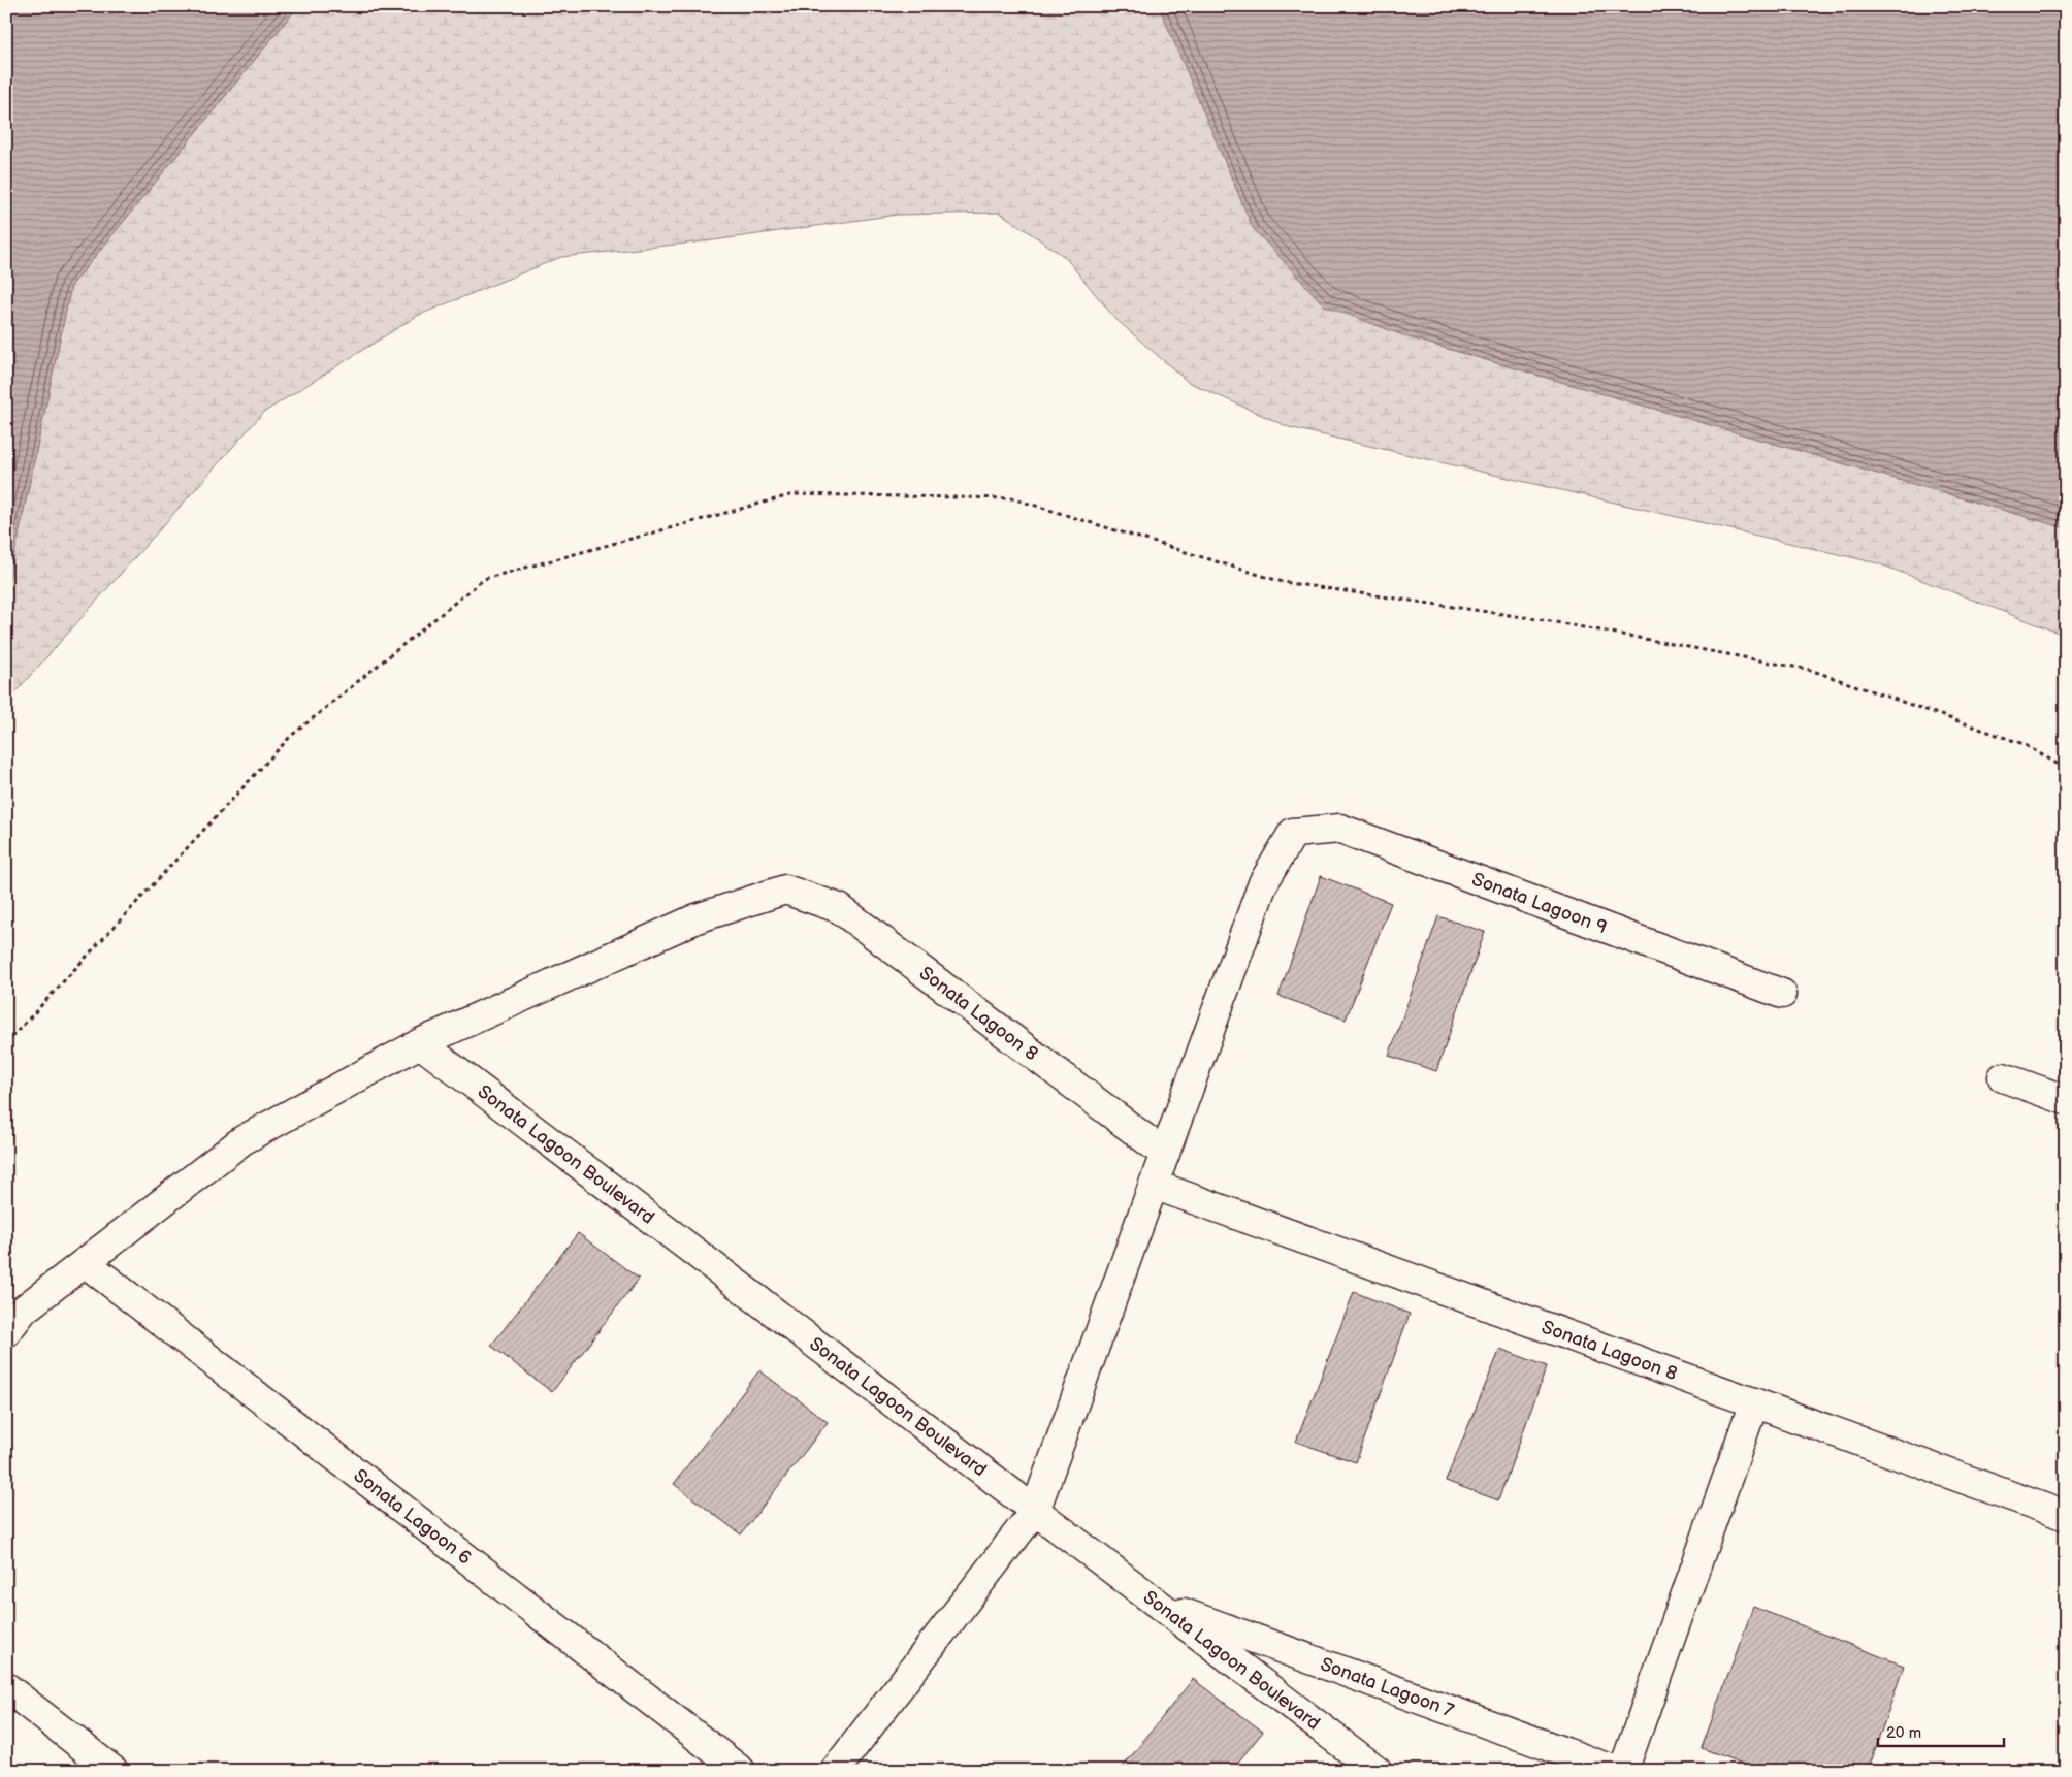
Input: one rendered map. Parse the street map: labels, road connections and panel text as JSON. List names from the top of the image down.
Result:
{
  "streets": {
    "street": [
      "Sonata Lagoon 9",
      "Sonata Lagoon 8",
      "Sonata Lagoon Boulevard",
      "Sonata Lagoon 6",
      "Sonata Lagoon 7"
    ]
  },
  "crossings": [
    ["Sonata Lagoon 9", "Sonata Lagoon 8"],
    ["Sonata Lagoon 8", "Sonata Lagoon Boulevard"],
    ["Sonata Lagoon Boulevard", "Sonata Lagoon 7"]
  ],
  "scale_bar": "20 m"
}
